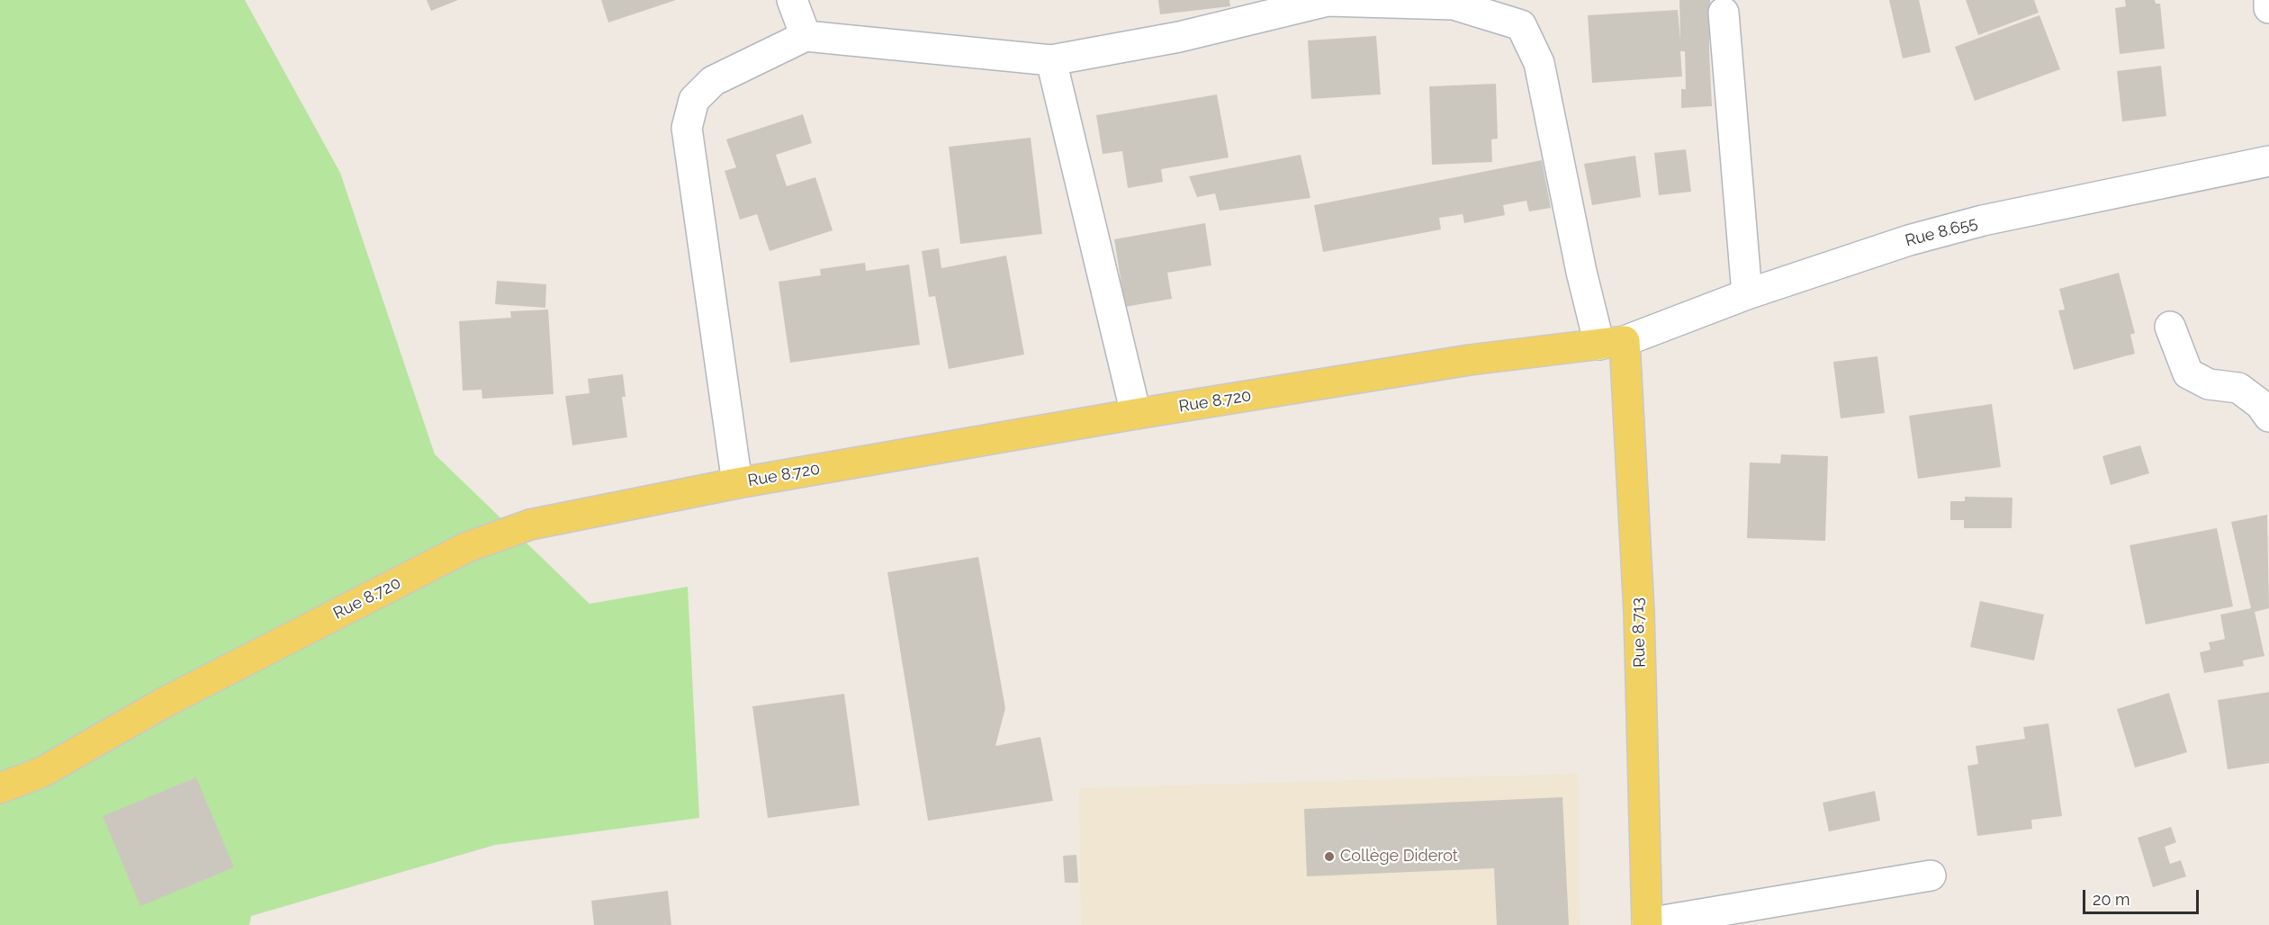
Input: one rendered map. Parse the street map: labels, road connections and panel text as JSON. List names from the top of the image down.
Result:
{
  "streets": {
    "main road": ["Rue 8.720", "Rue 8.713"],
    "street": ["Rue 8.655"]
  },
  "crossings": [
    ["Rue 8.655", "Rue 8.720"],
    ["Rue 8.655", "Rue 8.713"],
    ["Rue 8.720", "Rue 8.713"]
  ],
  "places": ["Collège Diderot"],
  "scale_bar": "20 m"
}
